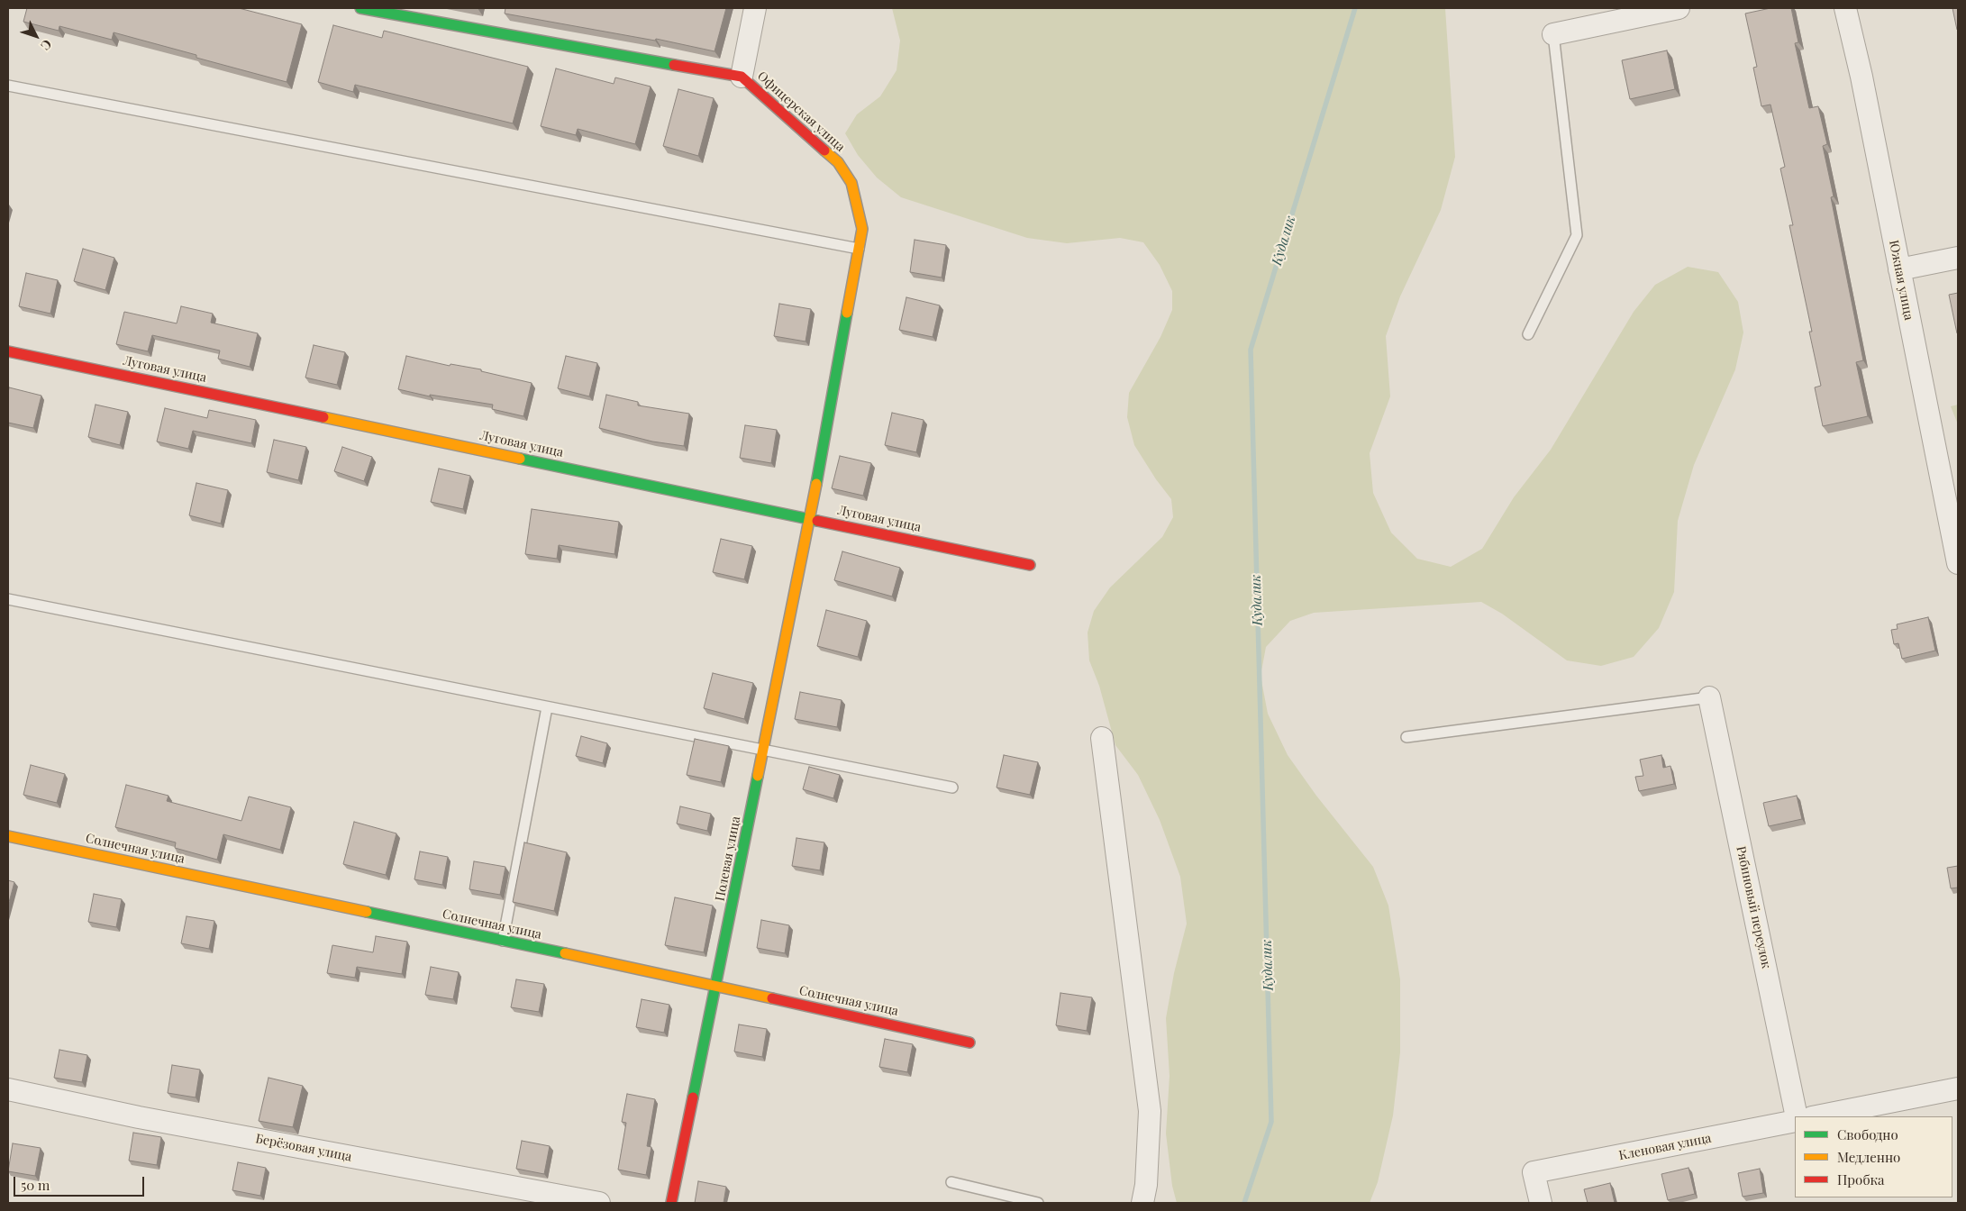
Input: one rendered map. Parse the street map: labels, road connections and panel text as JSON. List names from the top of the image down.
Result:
{
  "streets": {
    "street": [
      "Офицерская улица",
      "Южная улица",
      "Луговая улица",
      "Солнечная улица",
      "Полевая улица",
      "Рябиновый переулок",
      "Кленовая улица",
      "Берёзовая улица"
    ]
  },
  "crossings": [
    ["Офицерская улица", "Луговая улица"],
    ["Офицерская улица", "Полевая улица"],
    ["Луговая улица", "Полевая улица"],
    ["Солнечная улица", "Полевая улица"]
  ],
  "water": ["Кудалик"],
  "legend": ["Свободно", "Медленно", "Пробка"],
  "scale_bar": "50 m",
  "north": "bottom right"
}
